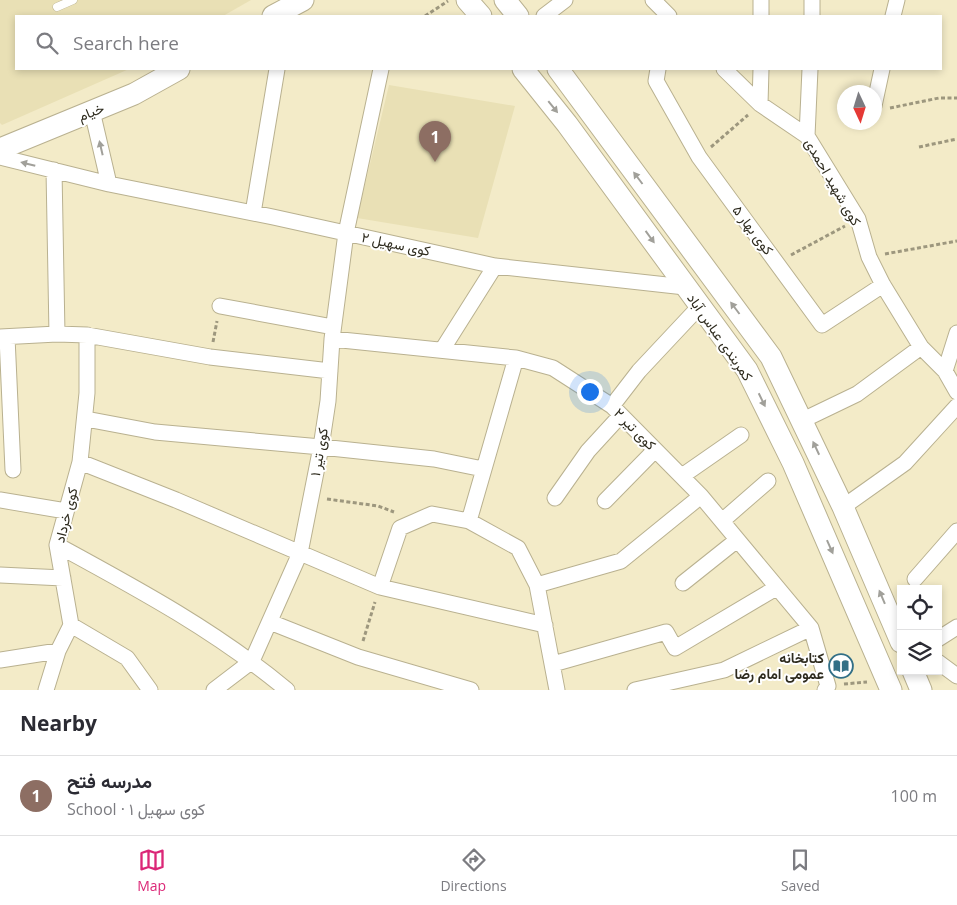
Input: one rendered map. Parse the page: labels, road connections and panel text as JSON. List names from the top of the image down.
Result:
{
  "streets": {
    "main road": ["خیام", "کمربندی عباس آباد"],
    "street": [
      "کوی شهید احمدی",
      "کوی بهار ۵",
      "کوی سهیل ۲",
      "کوی تیر ۲",
      "کوی تیر ۱",
      "کوی خرداد"
    ]
  },
  "crossings": [
    ["خیام", "کوی سهیل ۲"],
    ["کوی شهید احمدی", "کوی بهار ۵"],
    ["کوی سهیل ۲", "کمربندی عباس آباد"],
    ["کوی سهیل ۲", "کوی تیر ۱"],
    ["کوی تیر ۲", "کوی تیر ۱"]
  ],
  "places": {
    "library": ["کتابخانه عمومی امام رضا"]
  },
  "north": "bottom",
  "page": {
    "search": "Search here",
    "pins": "1",
    "heading": "Nearby",
    "list": [
      {
        "mark": "1",
        "name": "مدرسه فتح",
        "note": "School · کوی سهیل ۱",
        "value": "100 m"
      }
    ],
    "nav": ["Map", "Directions", "Saved"]
  }
}
